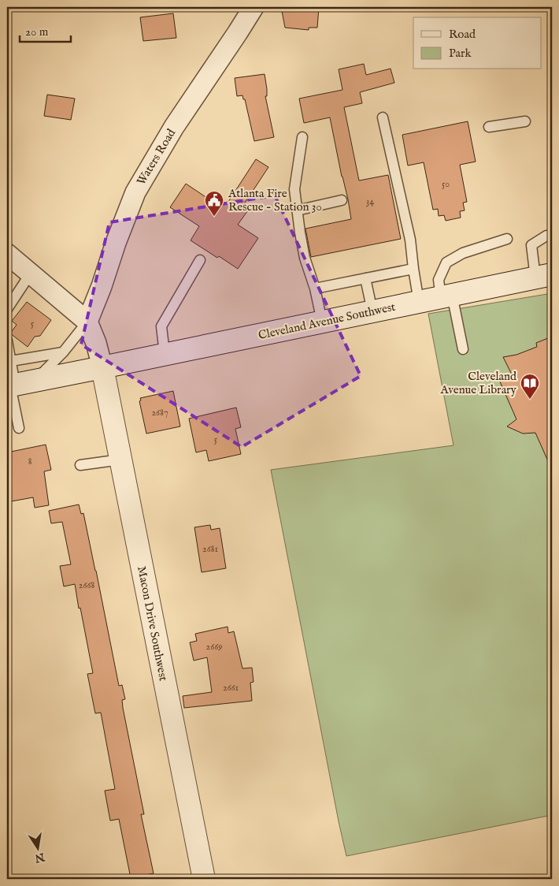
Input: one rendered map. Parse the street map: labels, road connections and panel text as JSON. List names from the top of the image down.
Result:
{
  "streets": {
    "street": ["Waters Road", "Cleveland Avenue Southwest", "Macon Drive Southwest"]
  },
  "crossings": [
    ["Cleveland Avenue Southwest", "Macon Drive Southwest"]
  ],
  "places": {
    "public building": ["Atlanta Fire Rescue - Station 30"],
    "library": ["Cleveland Avenue Library"]
  },
  "house_numbers": [
    "50",
    "34",
    "5",
    "2687",
    "5",
    "8",
    "2681",
    "2668",
    "2669",
    "2661"
  ],
  "legend": ["Road", "Park"],
  "scale_bar": "20 m",
  "north": "bottom"
}
